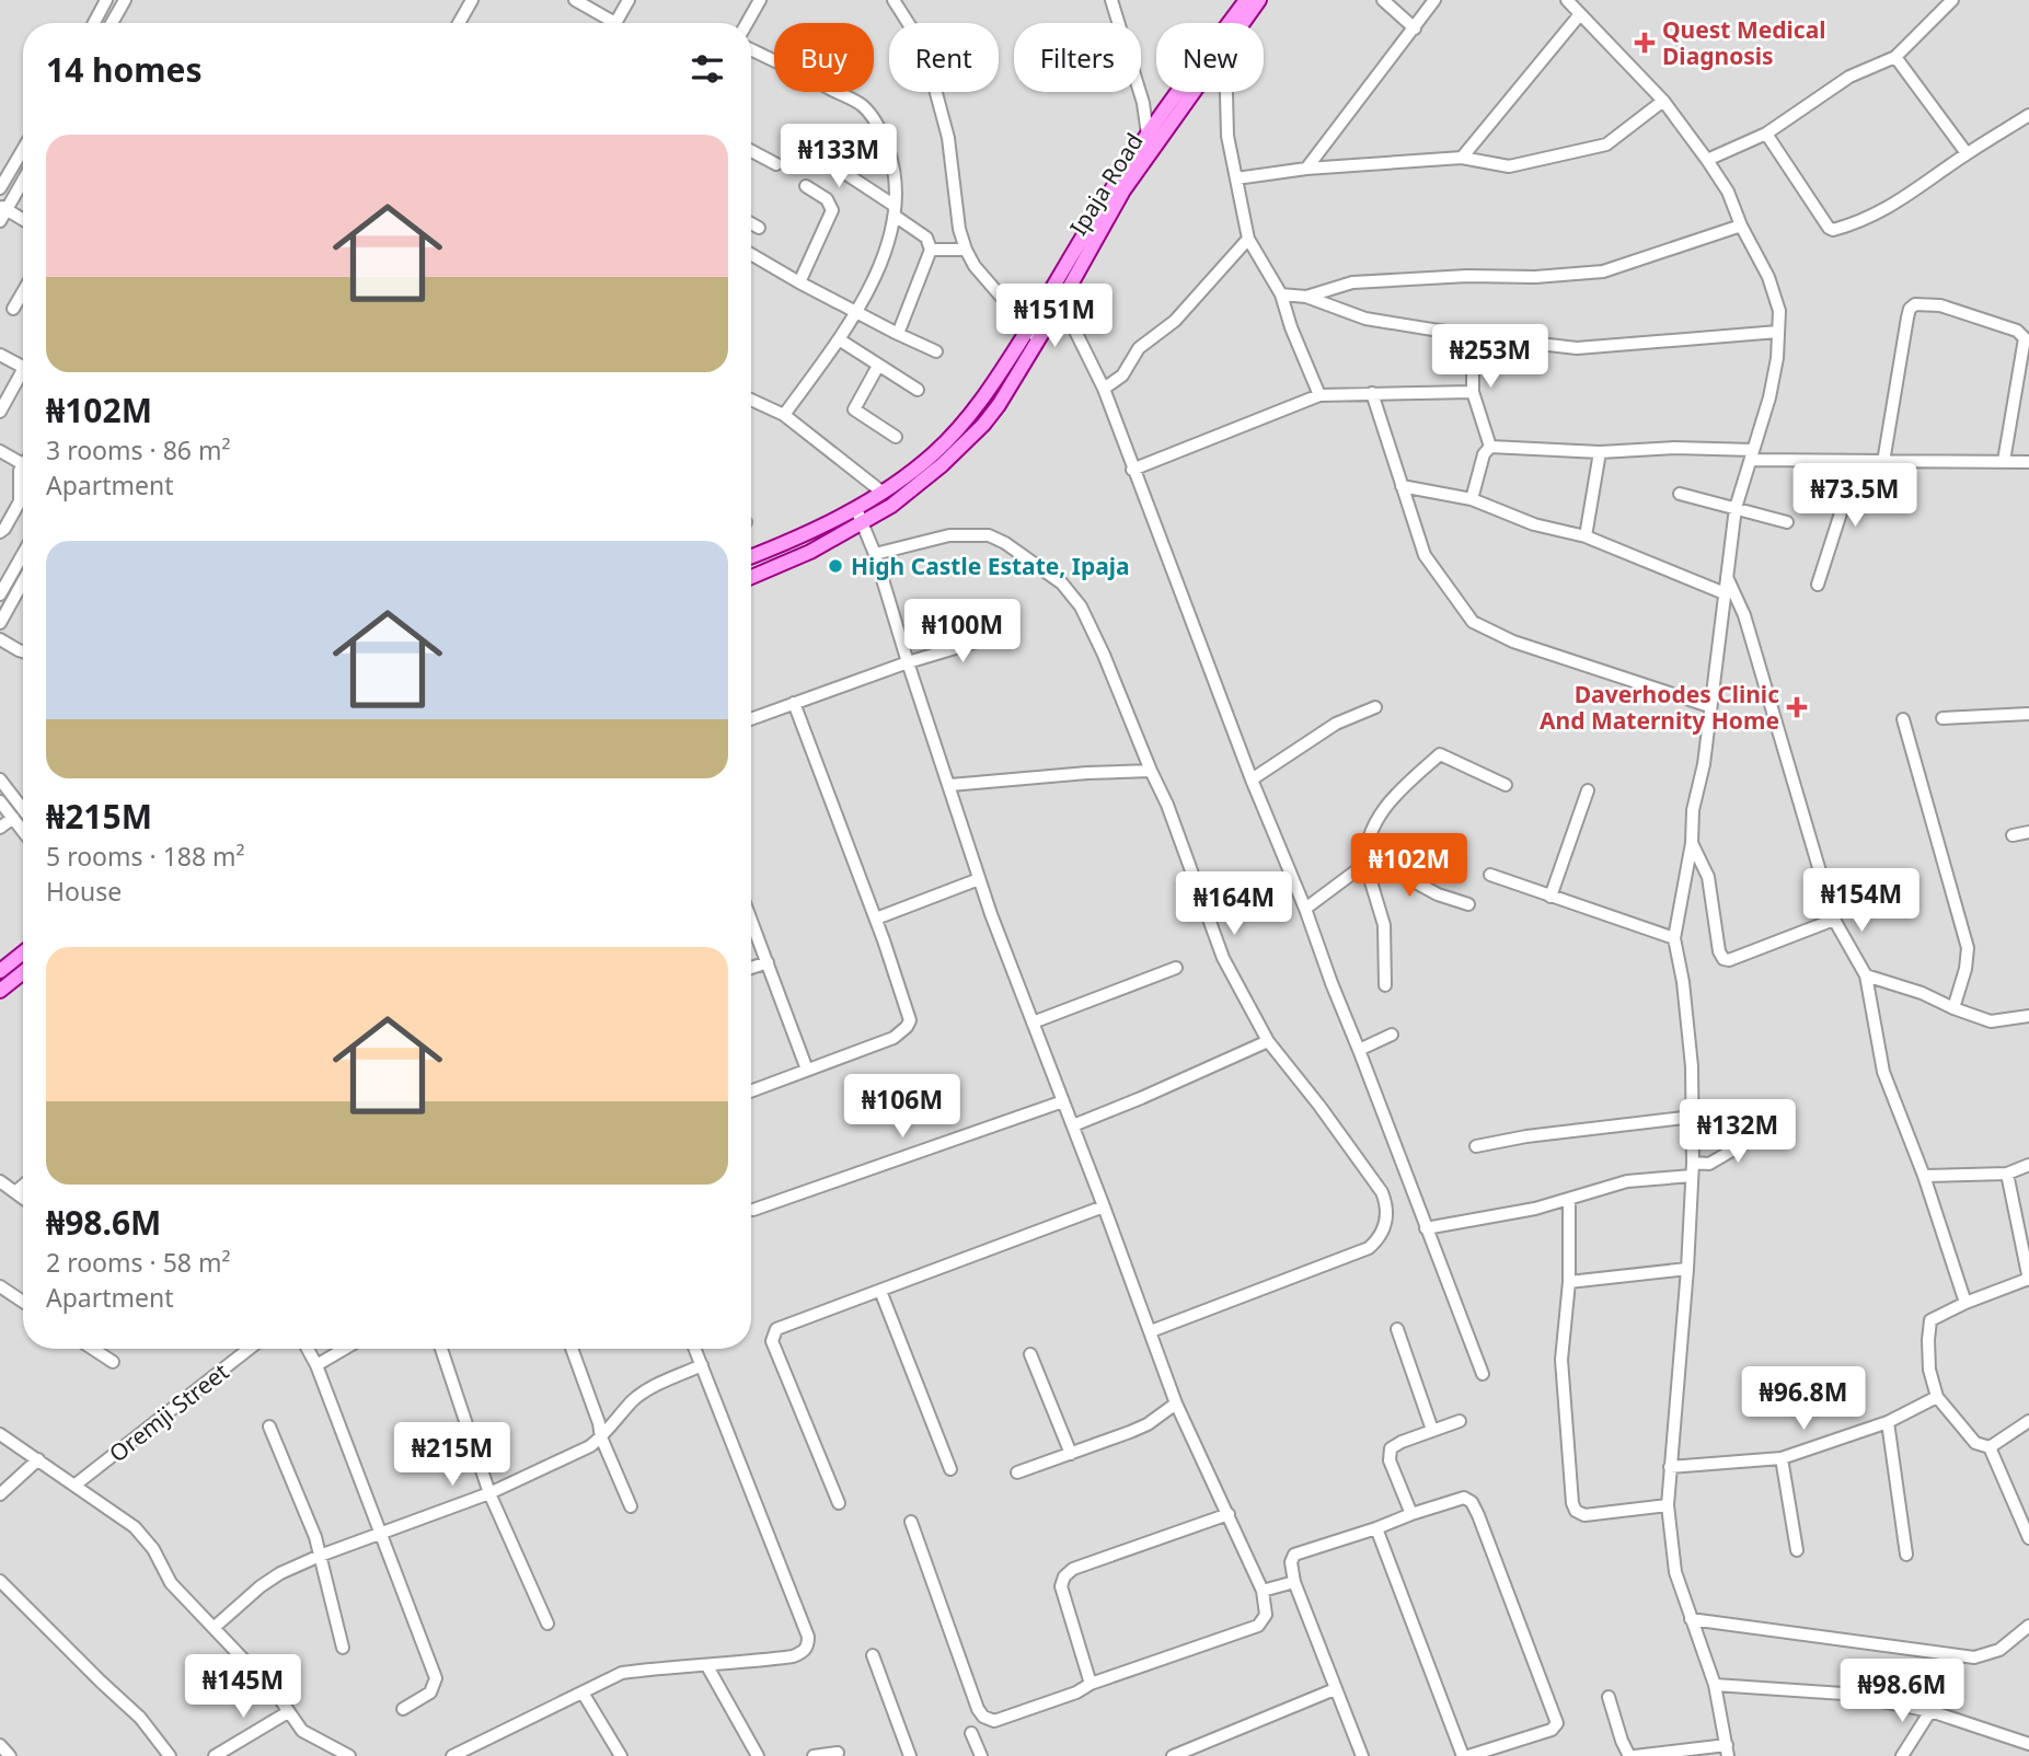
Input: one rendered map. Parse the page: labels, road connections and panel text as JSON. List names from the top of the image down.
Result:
{
  "streets": {
    "main road": ["Ipaja Road"],
    "street": ["Oremji Street"]
  },
  "places": {
    "health": ["Quest Medical Diagnosis", "Daverhodes Clinic And Maternity Home"],
    "other": ["High Castle Estate, Ipaja"]
  },
  "page": {
    "chip": [
      "Buy",
      "Rent",
      "Filters",
      "New"
    ],
    "heading": "14 homes",
    "list": [
      {
        "name": "₦102M",
        "note": "3 rooms · 86 m² · Apartment"
      },
      {
        "name": "₦215M",
        "note": "5 rooms · 188 m² · House"
      },
      {
        "name": "₦98.6M",
        "note": "2 rooms · 58 m² · Apartment"
      }
    ],
    "price": [
      "₦133M",
      "₦151M",
      "₦253M",
      "₦73.5M",
      "₦100M",
      "₦102M",
      "₦154M",
      "₦164M",
      "₦106M",
      "₦132M",
      "₦96.8M",
      "₦215M",
      "₦145M",
      "₦98.6M"
    ]
  }
}
